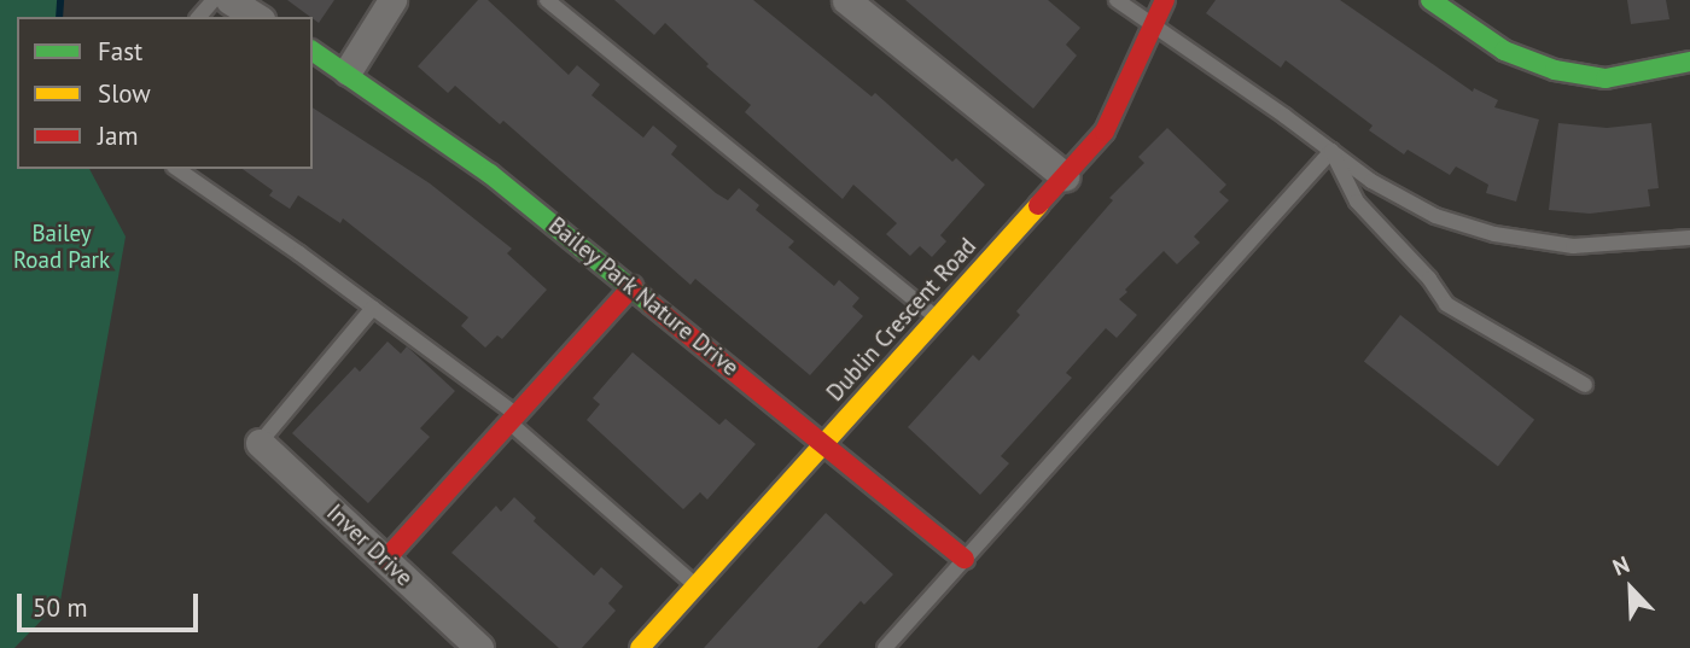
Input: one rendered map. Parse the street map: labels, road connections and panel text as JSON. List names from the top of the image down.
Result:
{
  "streets": {
    "street": ["Bailey Park Nature Drive", "Dublin Crescent Road", "Inver Drive"]
  },
  "crossings": [
    ["Bailey Park Nature Drive", "Dublin Crescent Road"]
  ],
  "parks": ["Bailey Road Park"],
  "legend": ["Fast", "Slow", "Jam"],
  "scale_bar": "50 m",
  "north": "top left"
}
